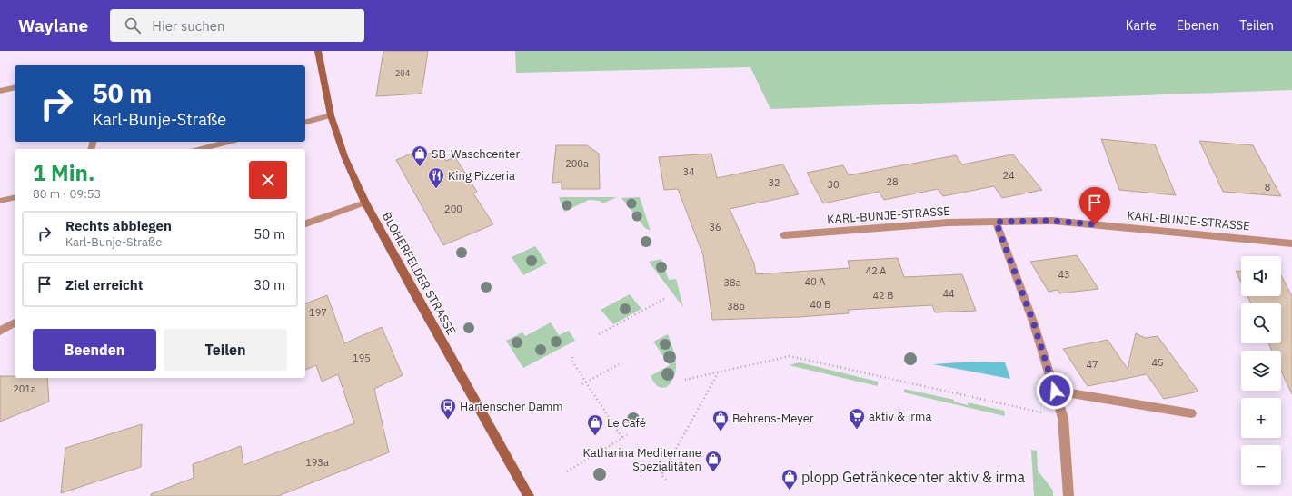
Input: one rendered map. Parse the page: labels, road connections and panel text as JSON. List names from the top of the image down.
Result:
{
  "streets": {
    "street": ["KARL-BUNJE-STRASSE", "BLOHERFELDER STRASSE"]
  },
  "places": {
    "shop": [
      "SB-Waschcenter",
      "Behrens-Meyer",
      "Le Café",
      "Katharina Mediterrane Spezialitäten",
      "plopp Getränkecenter aktiv & irma"
    ],
    "restaurant": ["King Pizzeria"],
    "bus stop": ["Hartenscher Damm"],
    "supermarket": ["aktiv & irma"]
  },
  "house_numbers": [
    "204",
    "200a",
    "34",
    "24",
    "28",
    "32",
    "30",
    "8",
    "200",
    "36",
    "42 A",
    "43",
    "40 A",
    "38a",
    "44",
    "42 B",
    "40 B",
    "38b",
    "197",
    "195",
    "45",
    "47",
    "201a",
    "193a"
  ],
  "page": {
    "header": "Waylane",
    "search": "Hier suchen",
    "nav": ["Karte", "Ebenen", "Teilen"],
    "turn": ["50 m", "Karl-Bunje-Straße"],
    "heading": ["1 Min.", "80 m · 09:53"],
    "list": [
      {
        "name": "Rechts abbiegen",
        "note": "Karl-Bunje-Straße",
        "value": "50 m"
      },
      {
        "name": "Ziel erreicht",
        "value": "30 m"
      }
    ],
    "map_buttons": ["+", "−"],
    "buttons": ["Beenden", "Teilen"]
  }
}
